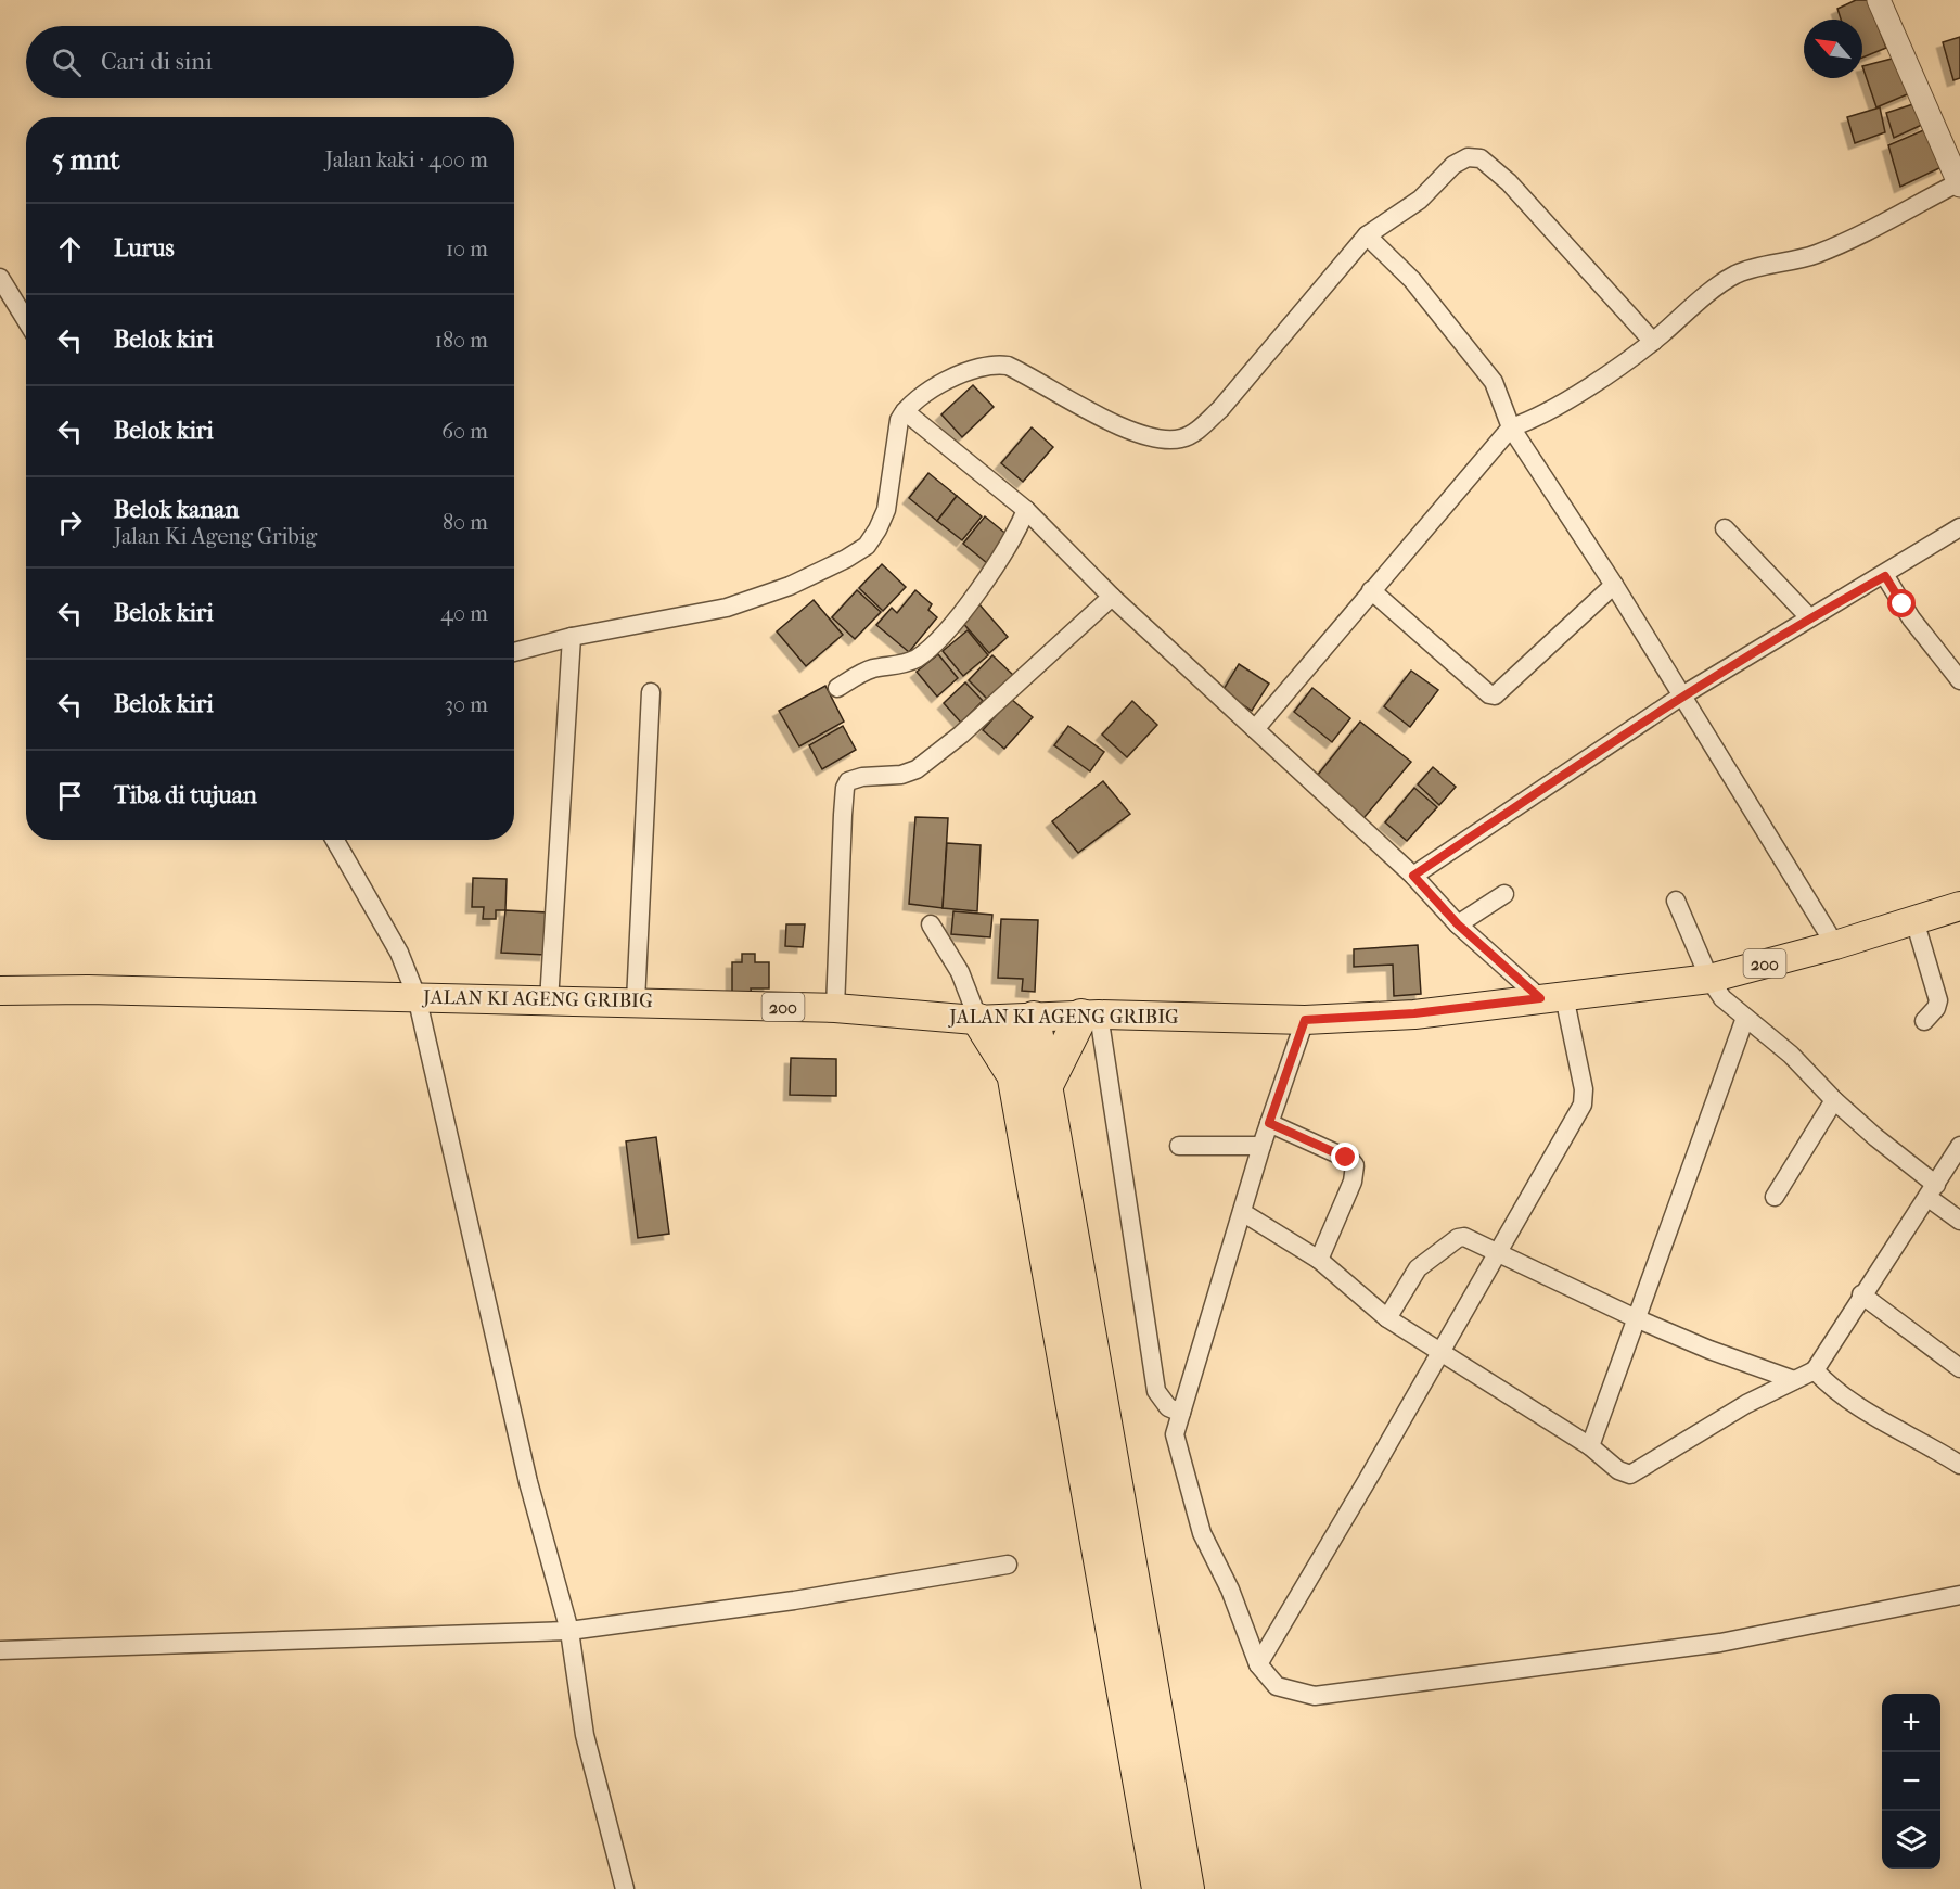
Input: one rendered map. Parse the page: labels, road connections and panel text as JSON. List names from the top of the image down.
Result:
{
  "streets": {
    "main road": ["200", "JALAN KI AGENG GRIBIG"]
  },
  "north": "top left",
  "page": {
    "search": "Cari di sini",
    "heading": ["5 mnt", "Jalan kaki · 400 m"],
    "list": [
      ["Lurus", "10 m"],
      ["Belok kiri", "180 m"],
      ["Belok kiri", "60 m"],
      ["Belok kanan", "Jalan Ki Ageng Gribig", "80 m"],
      ["Belok kiri", "40 m"],
      ["Belok kiri", "30 m"],
      "Tiba di tujuan"
    ],
    "map_buttons": ["+", "−"]
  }
}
